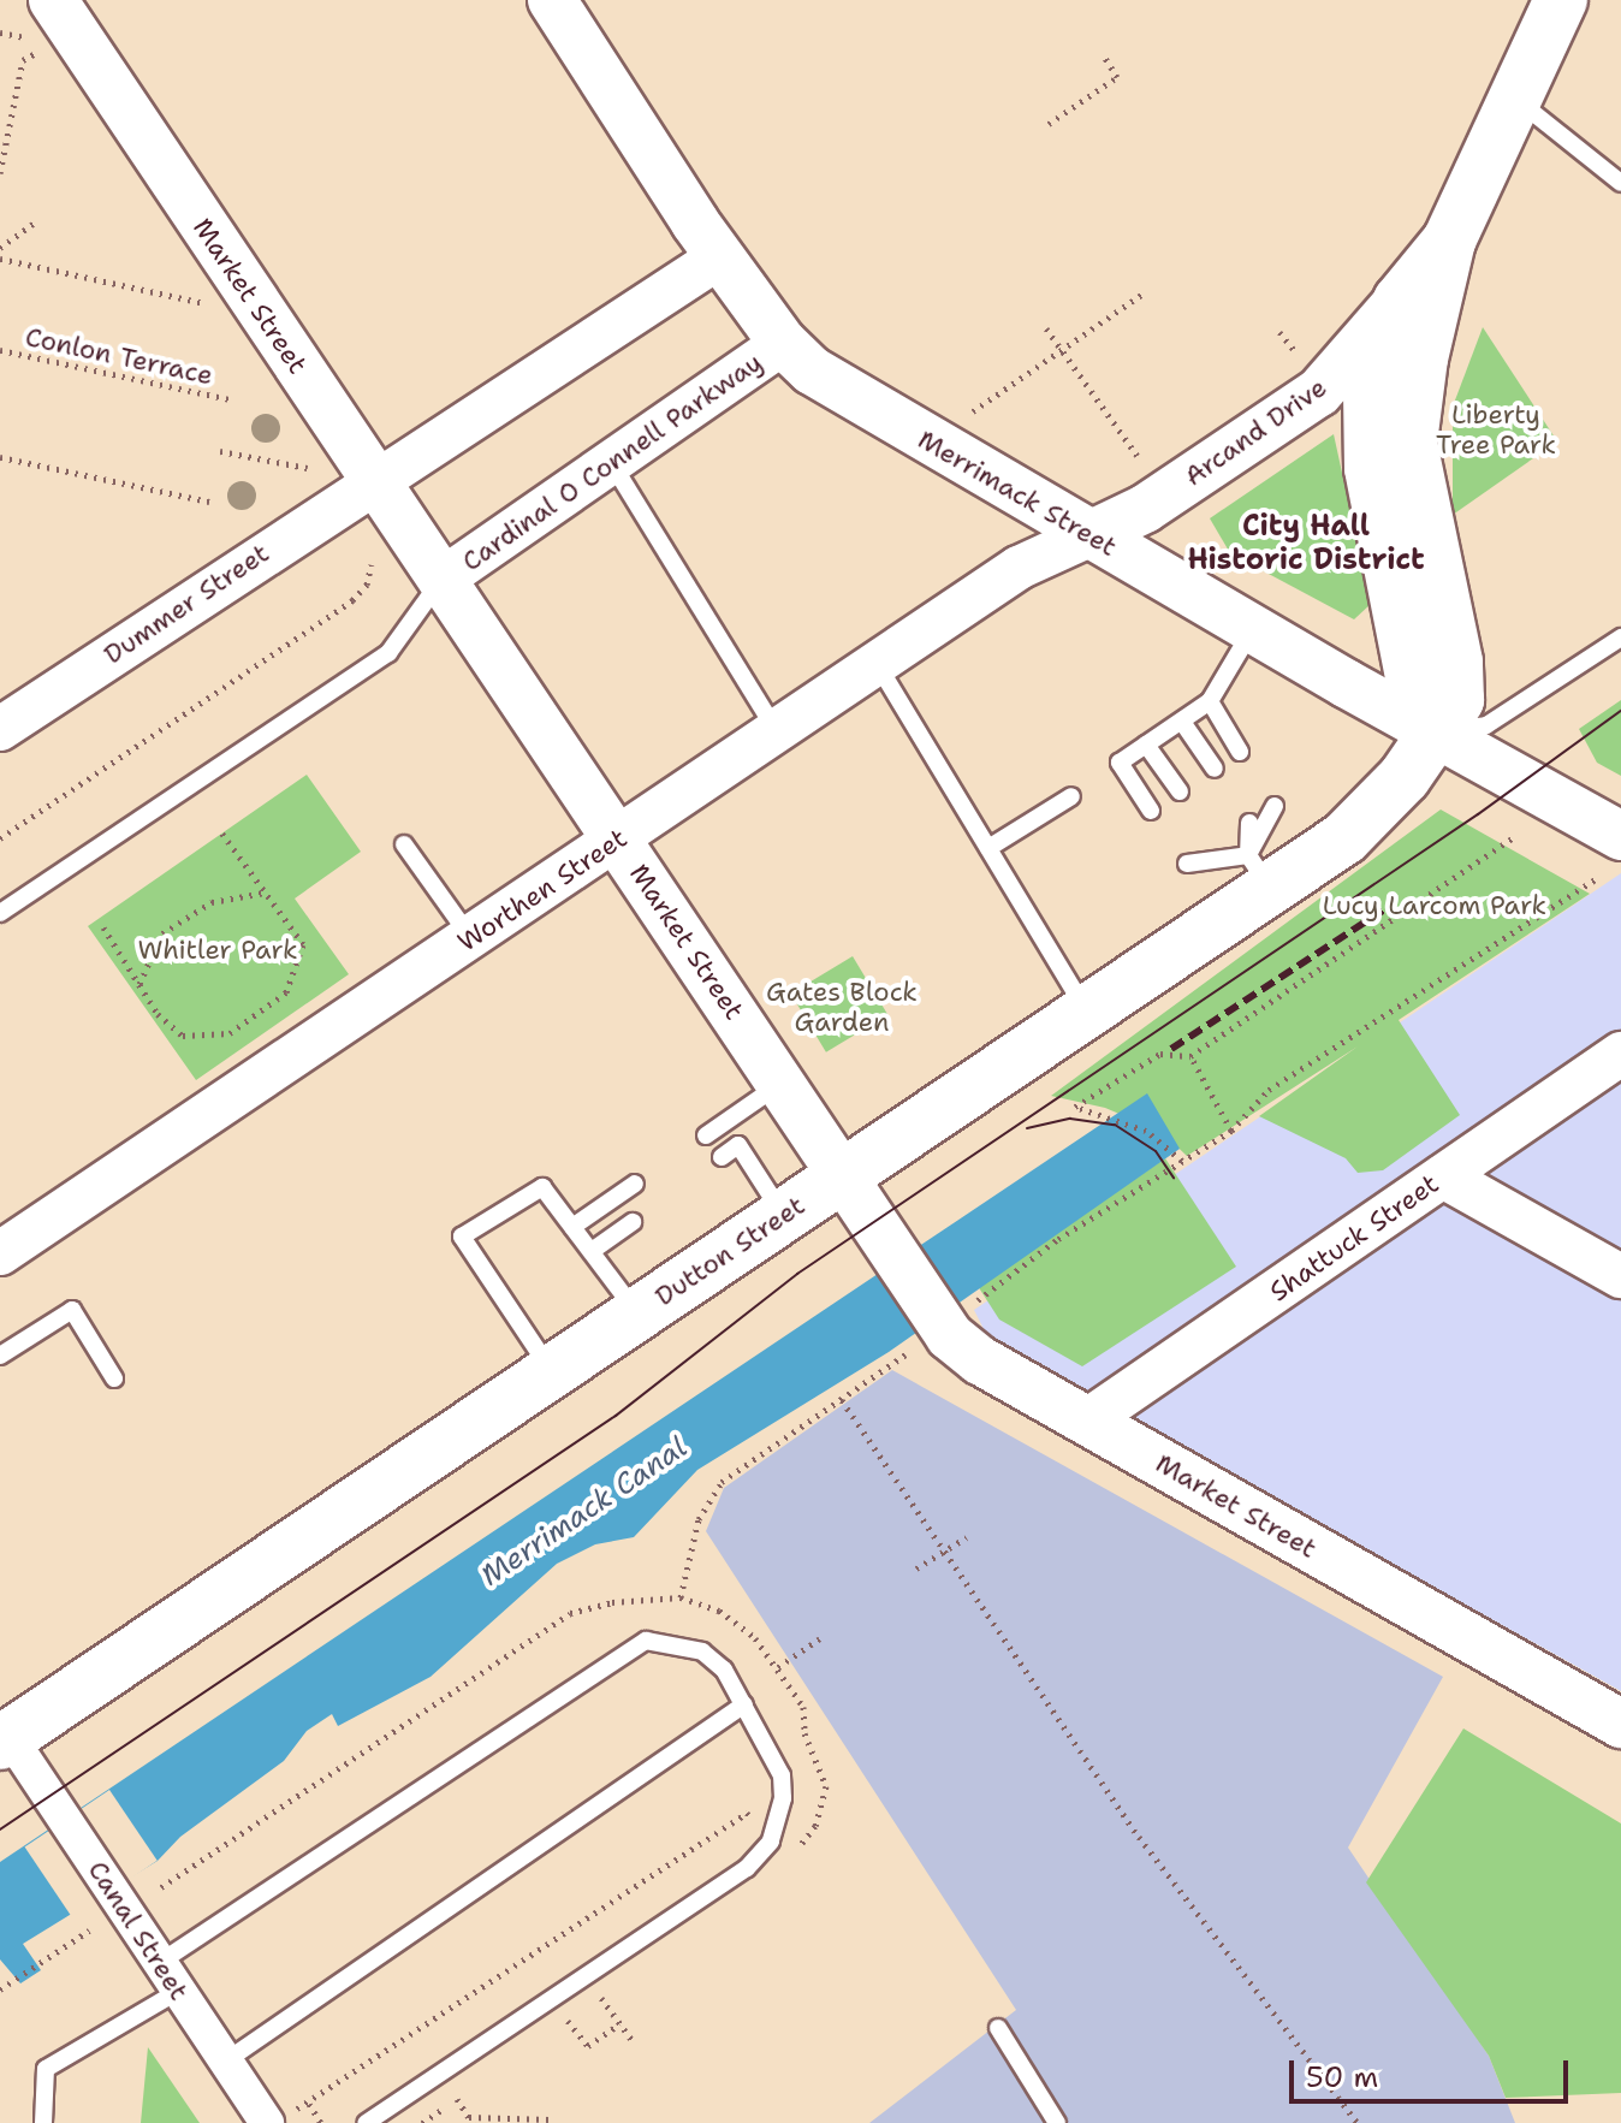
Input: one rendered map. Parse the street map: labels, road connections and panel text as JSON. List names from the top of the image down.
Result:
{
  "streets": {
    "main road": [
      "Market Street",
      "Arcand Drive",
      "Merrimack Street",
      "Dutton Street"
    ],
    "street": [
      "Cardinal O Connell Parkway",
      "Dummer Street",
      "Worthen Street",
      "Shattuck Street",
      "Canal Street"
    ],
    "path": ["Conlon Terrace"]
  },
  "crossings": [
    ["Market Street", "Cardinal O Connell Parkway"],
    ["Market Street", "Dummer Street"],
    ["Market Street", "Worthen Street"],
    ["Market Street", "Shattuck Street"],
    ["Market Street", "Dutton Street"],
    ["Arcand Drive", "Merrimack Street"],
    ["Arcand Drive", "Worthen Street"],
    ["Arcand Drive", "Dutton Street"],
    ["Cardinal O Connell Parkway", "Merrimack Street"],
    ["Merrimack Street", "Worthen Street"],
    ["Merrimack Street", "Dutton Street"],
    ["Dutton Street", "Canal Street"]
  ],
  "districts": ["City Hall Historic District"],
  "water": ["Merrimack Canal"],
  "parks": [
    "Liberty Tree Park",
    "Lucy Larcom Park",
    "Whitler Park",
    "Gates Block Garden"
  ],
  "scale_bar": "50 m"
}
